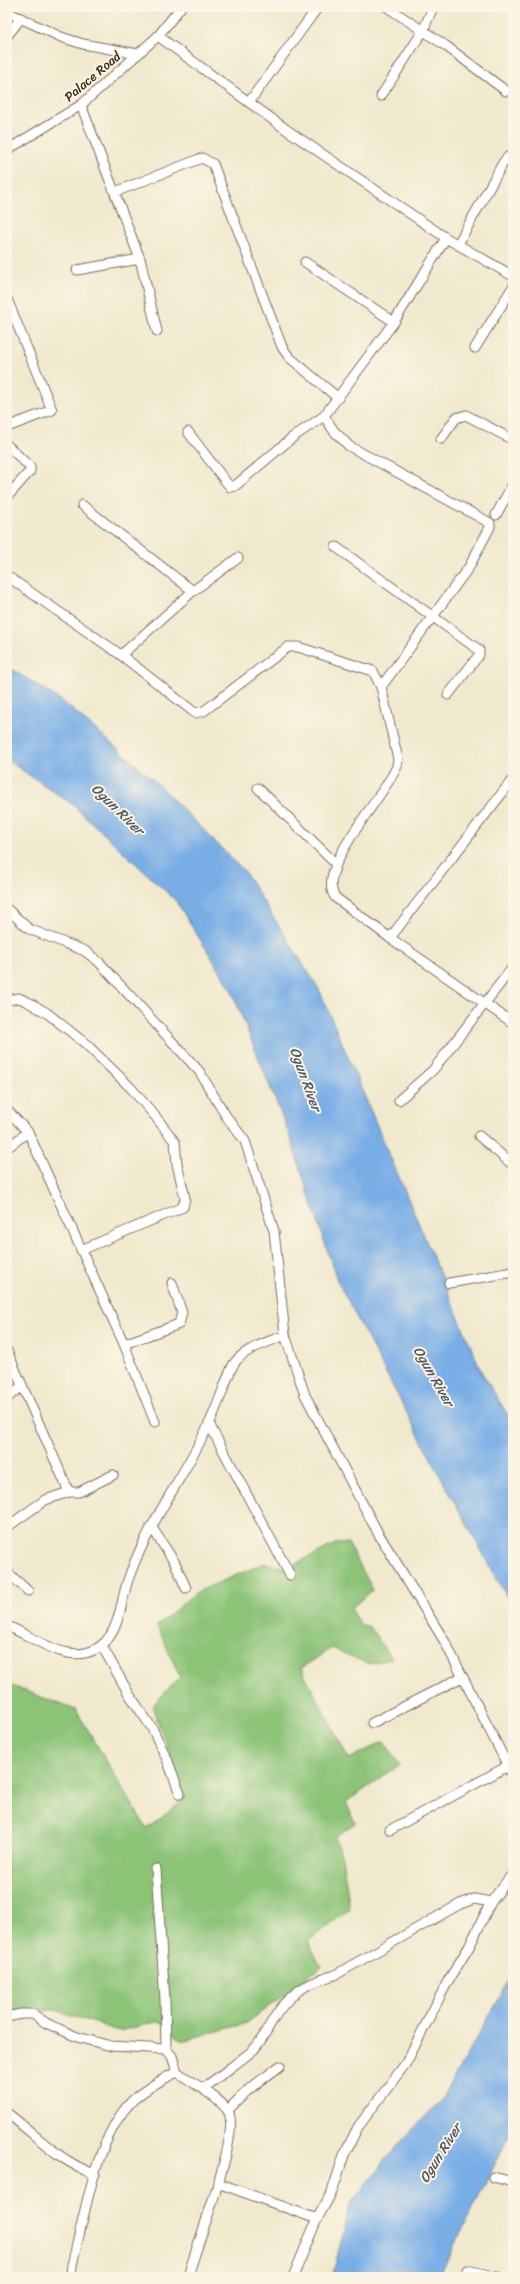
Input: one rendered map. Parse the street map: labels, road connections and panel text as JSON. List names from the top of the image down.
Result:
{
  "streets": {
    "street": ["Palace Road"]
  },
  "water": ["Ogun River"]
}
